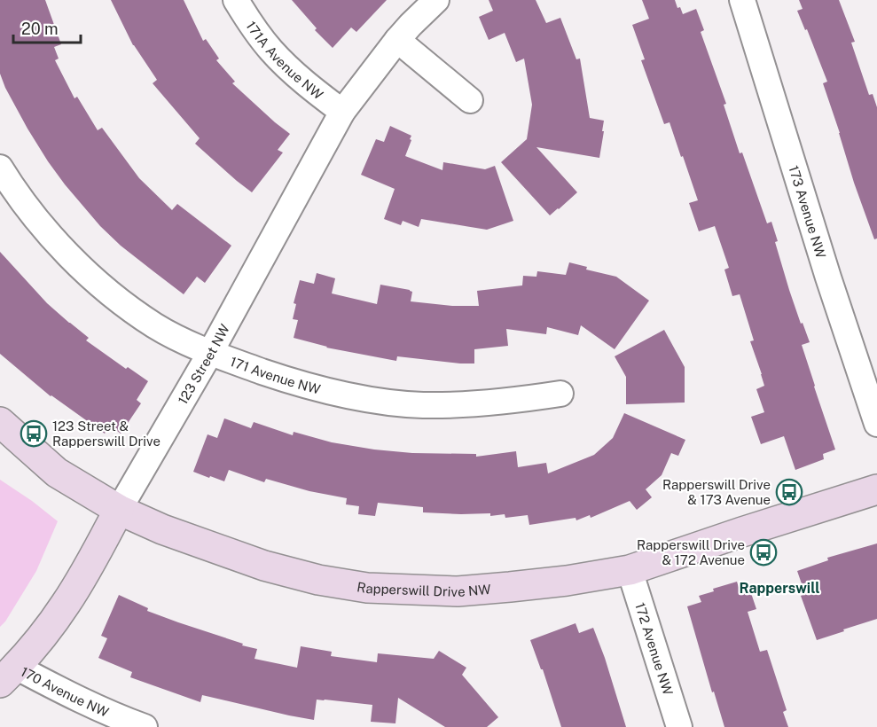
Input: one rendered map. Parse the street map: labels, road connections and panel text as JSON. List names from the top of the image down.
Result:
{
  "streets": {
    "street": [
      "171A Avenue NW",
      "173 Avenue NW",
      "123 Street NW",
      "171 Avenue NW",
      "Rapperswill Drive NW",
      "172 Avenue NW",
      "170 Avenue NW"
    ]
  },
  "crossings": [
    ["171A Avenue NW", "123 Street NW"],
    ["123 Street NW", "171 Avenue NW"],
    ["123 Street NW", "Rapperswill Drive NW"],
    ["123 Street NW", "170 Avenue NW"],
    ["Rapperswill Drive NW", "172 Avenue NW"]
  ],
  "districts": ["Rapperswill"],
  "places": {
    "bus stop": ["123 Street & Rapperswill Drive", "Rapperswill Drive & 173 Avenue", "Rapperswill Drive & 172 Avenue"]
  },
  "scale_bar": "20 m"
}
